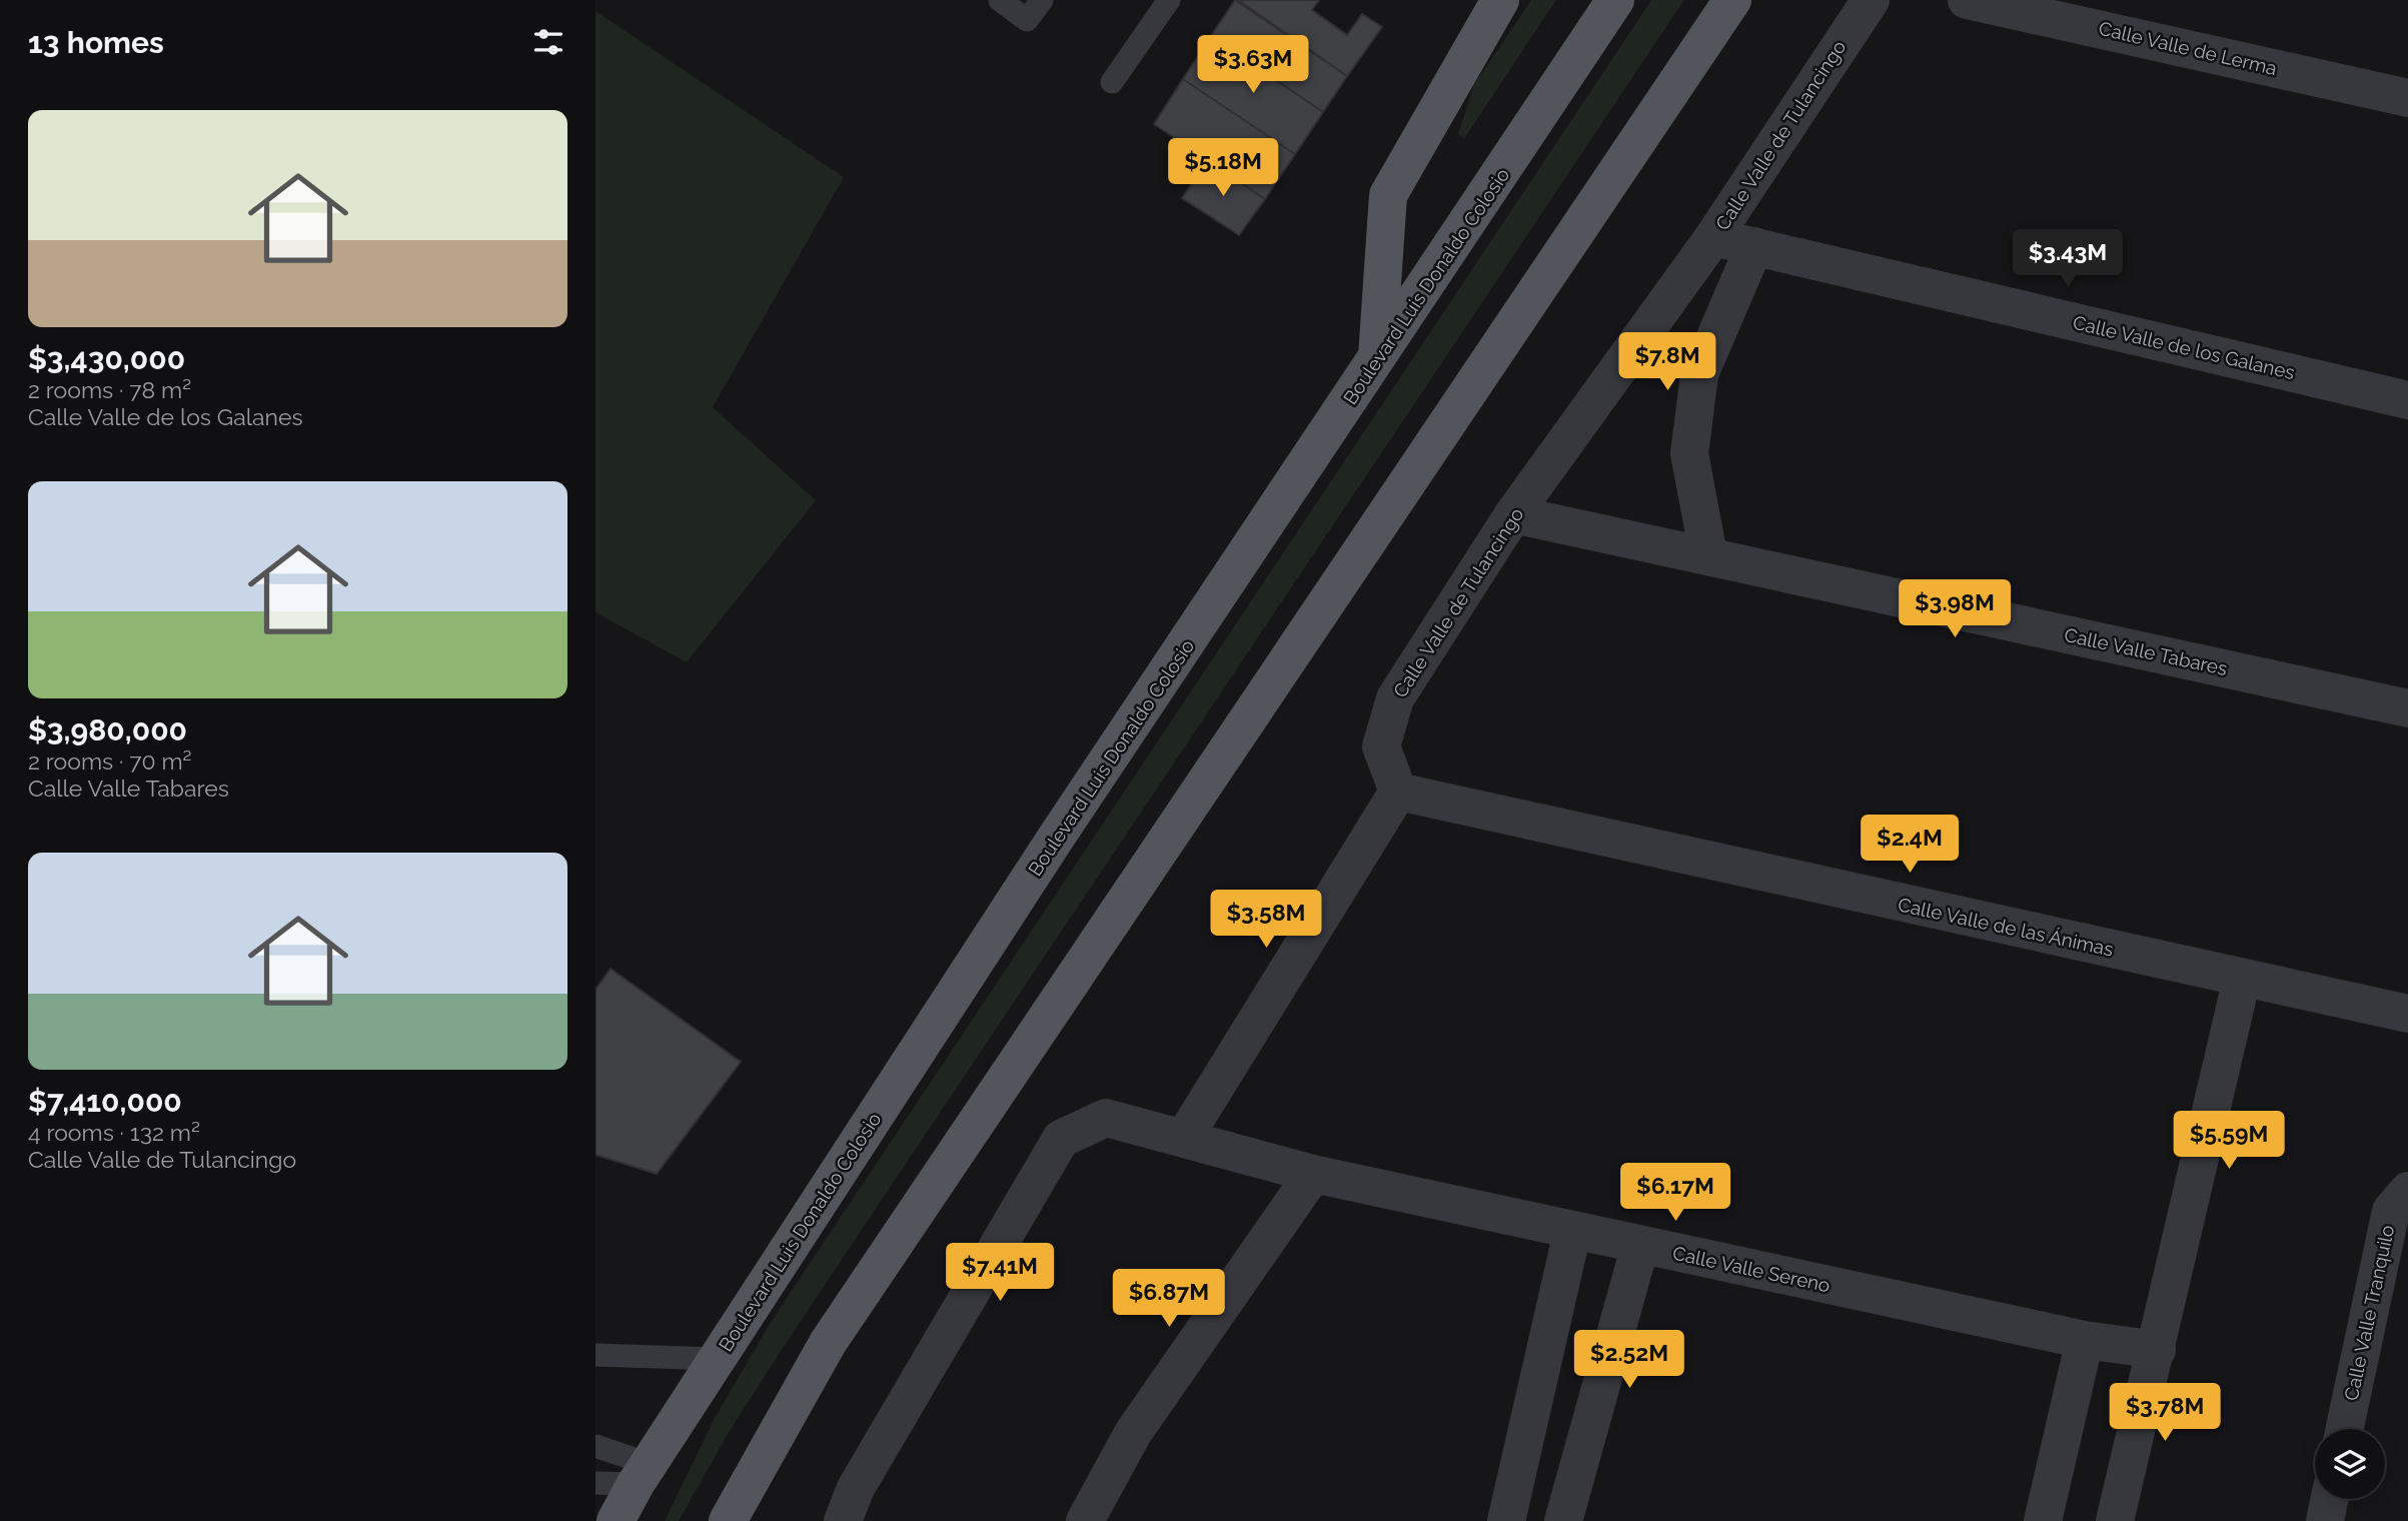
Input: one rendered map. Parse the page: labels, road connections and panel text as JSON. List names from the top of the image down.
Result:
{
  "streets": {
    "main road": ["Boulevard Luis Donaldo Colosio"],
    "street": [
      "Calle Valle de Lerma",
      "Calle Valle de Tulancingo",
      "Calle Valle de los Galanes",
      "Calle Valle Tabares",
      "Calle Valle de las Ánimas",
      "Calle Valle Sereno",
      "Calle Valle Tranquilo"
    ]
  },
  "crossings": [
    ["Calle Valle de Tulancingo", "Calle Valle de los Galanes"],
    ["Calle Valle de Tulancingo", "Calle Valle Tabares"],
    ["Calle Valle de Tulancingo", "Calle Valle de las Ánimas"]
  ],
  "page": {
    "heading": "13 homes",
    "price": [
      "$3.63M",
      "$5.18M",
      "$3.43M",
      "$7.8M",
      "$3.98M",
      "$2.4M",
      "$3.58M",
      "$5.59M",
      "$6.17M",
      "$7.41M",
      "$6.87M",
      "$2.52M",
      "$3.78M"
    ],
    "list": [
      {
        "name": "$3,430,000",
        "note": "2 rooms · 78 m² · Calle Valle de los Galanes"
      },
      {
        "name": "$3,980,000",
        "note": "2 rooms · 70 m² · Calle Valle Tabares"
      },
      {
        "name": "$7,410,000",
        "note": "4 rooms · 132 m² · Calle Valle de Tulancingo"
      }
    ]
  }
}
